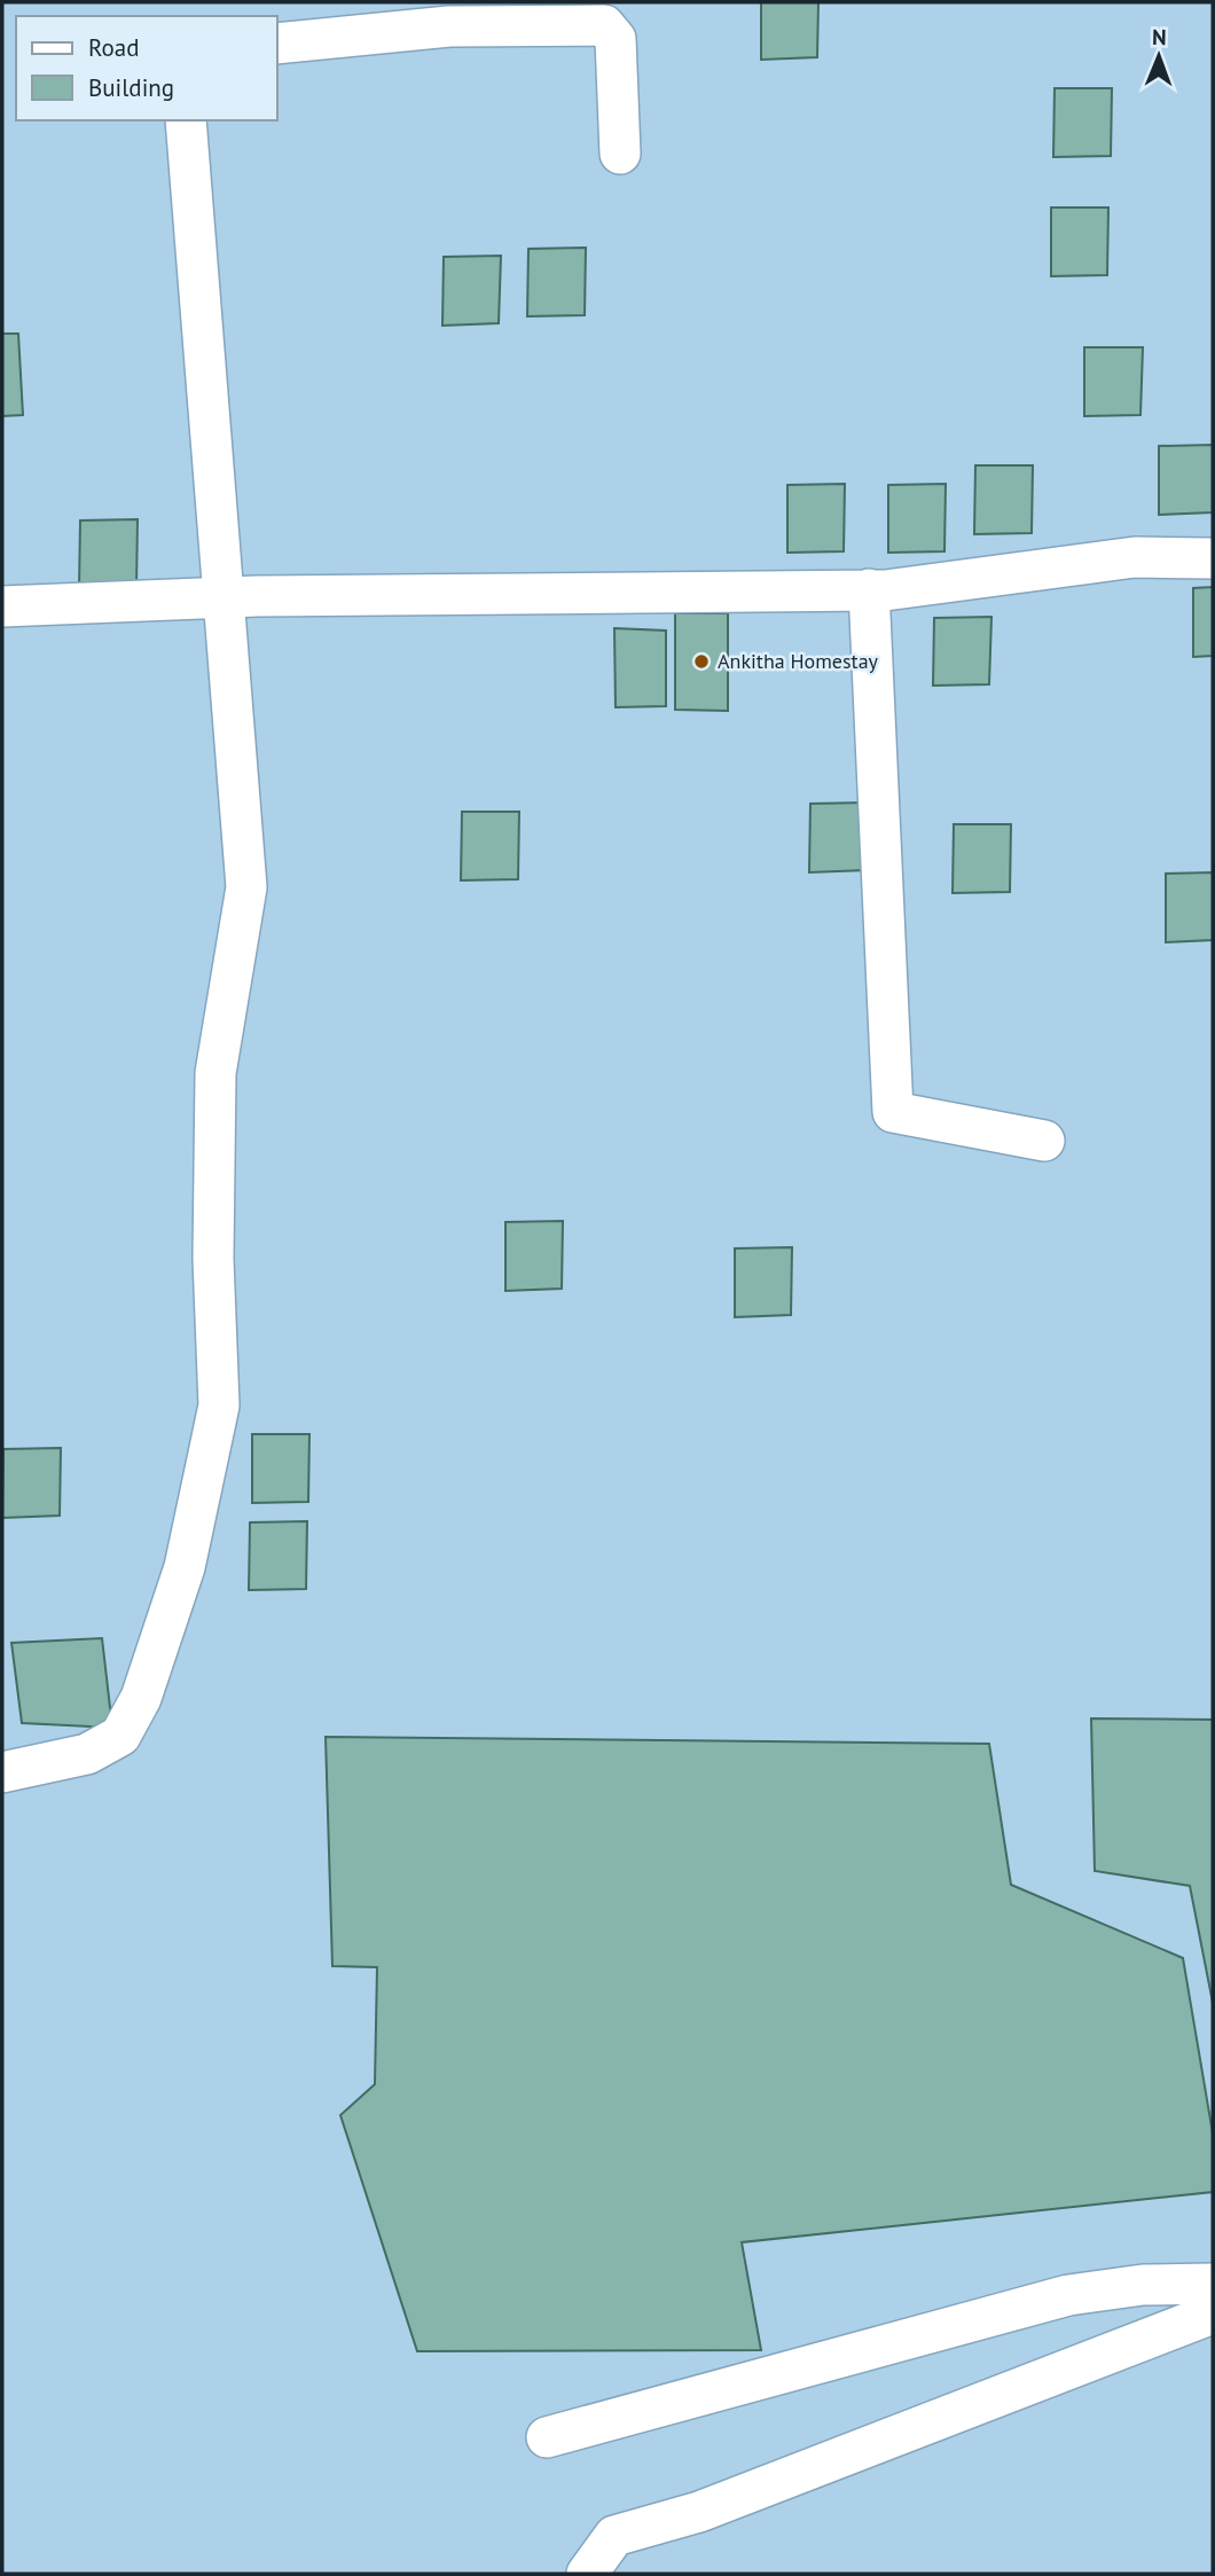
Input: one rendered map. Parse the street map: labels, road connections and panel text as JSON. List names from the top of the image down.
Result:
{
  "places": ["Ankitha Homestay"],
  "legend": ["Road", "Building"],
  "north": "top"
}
